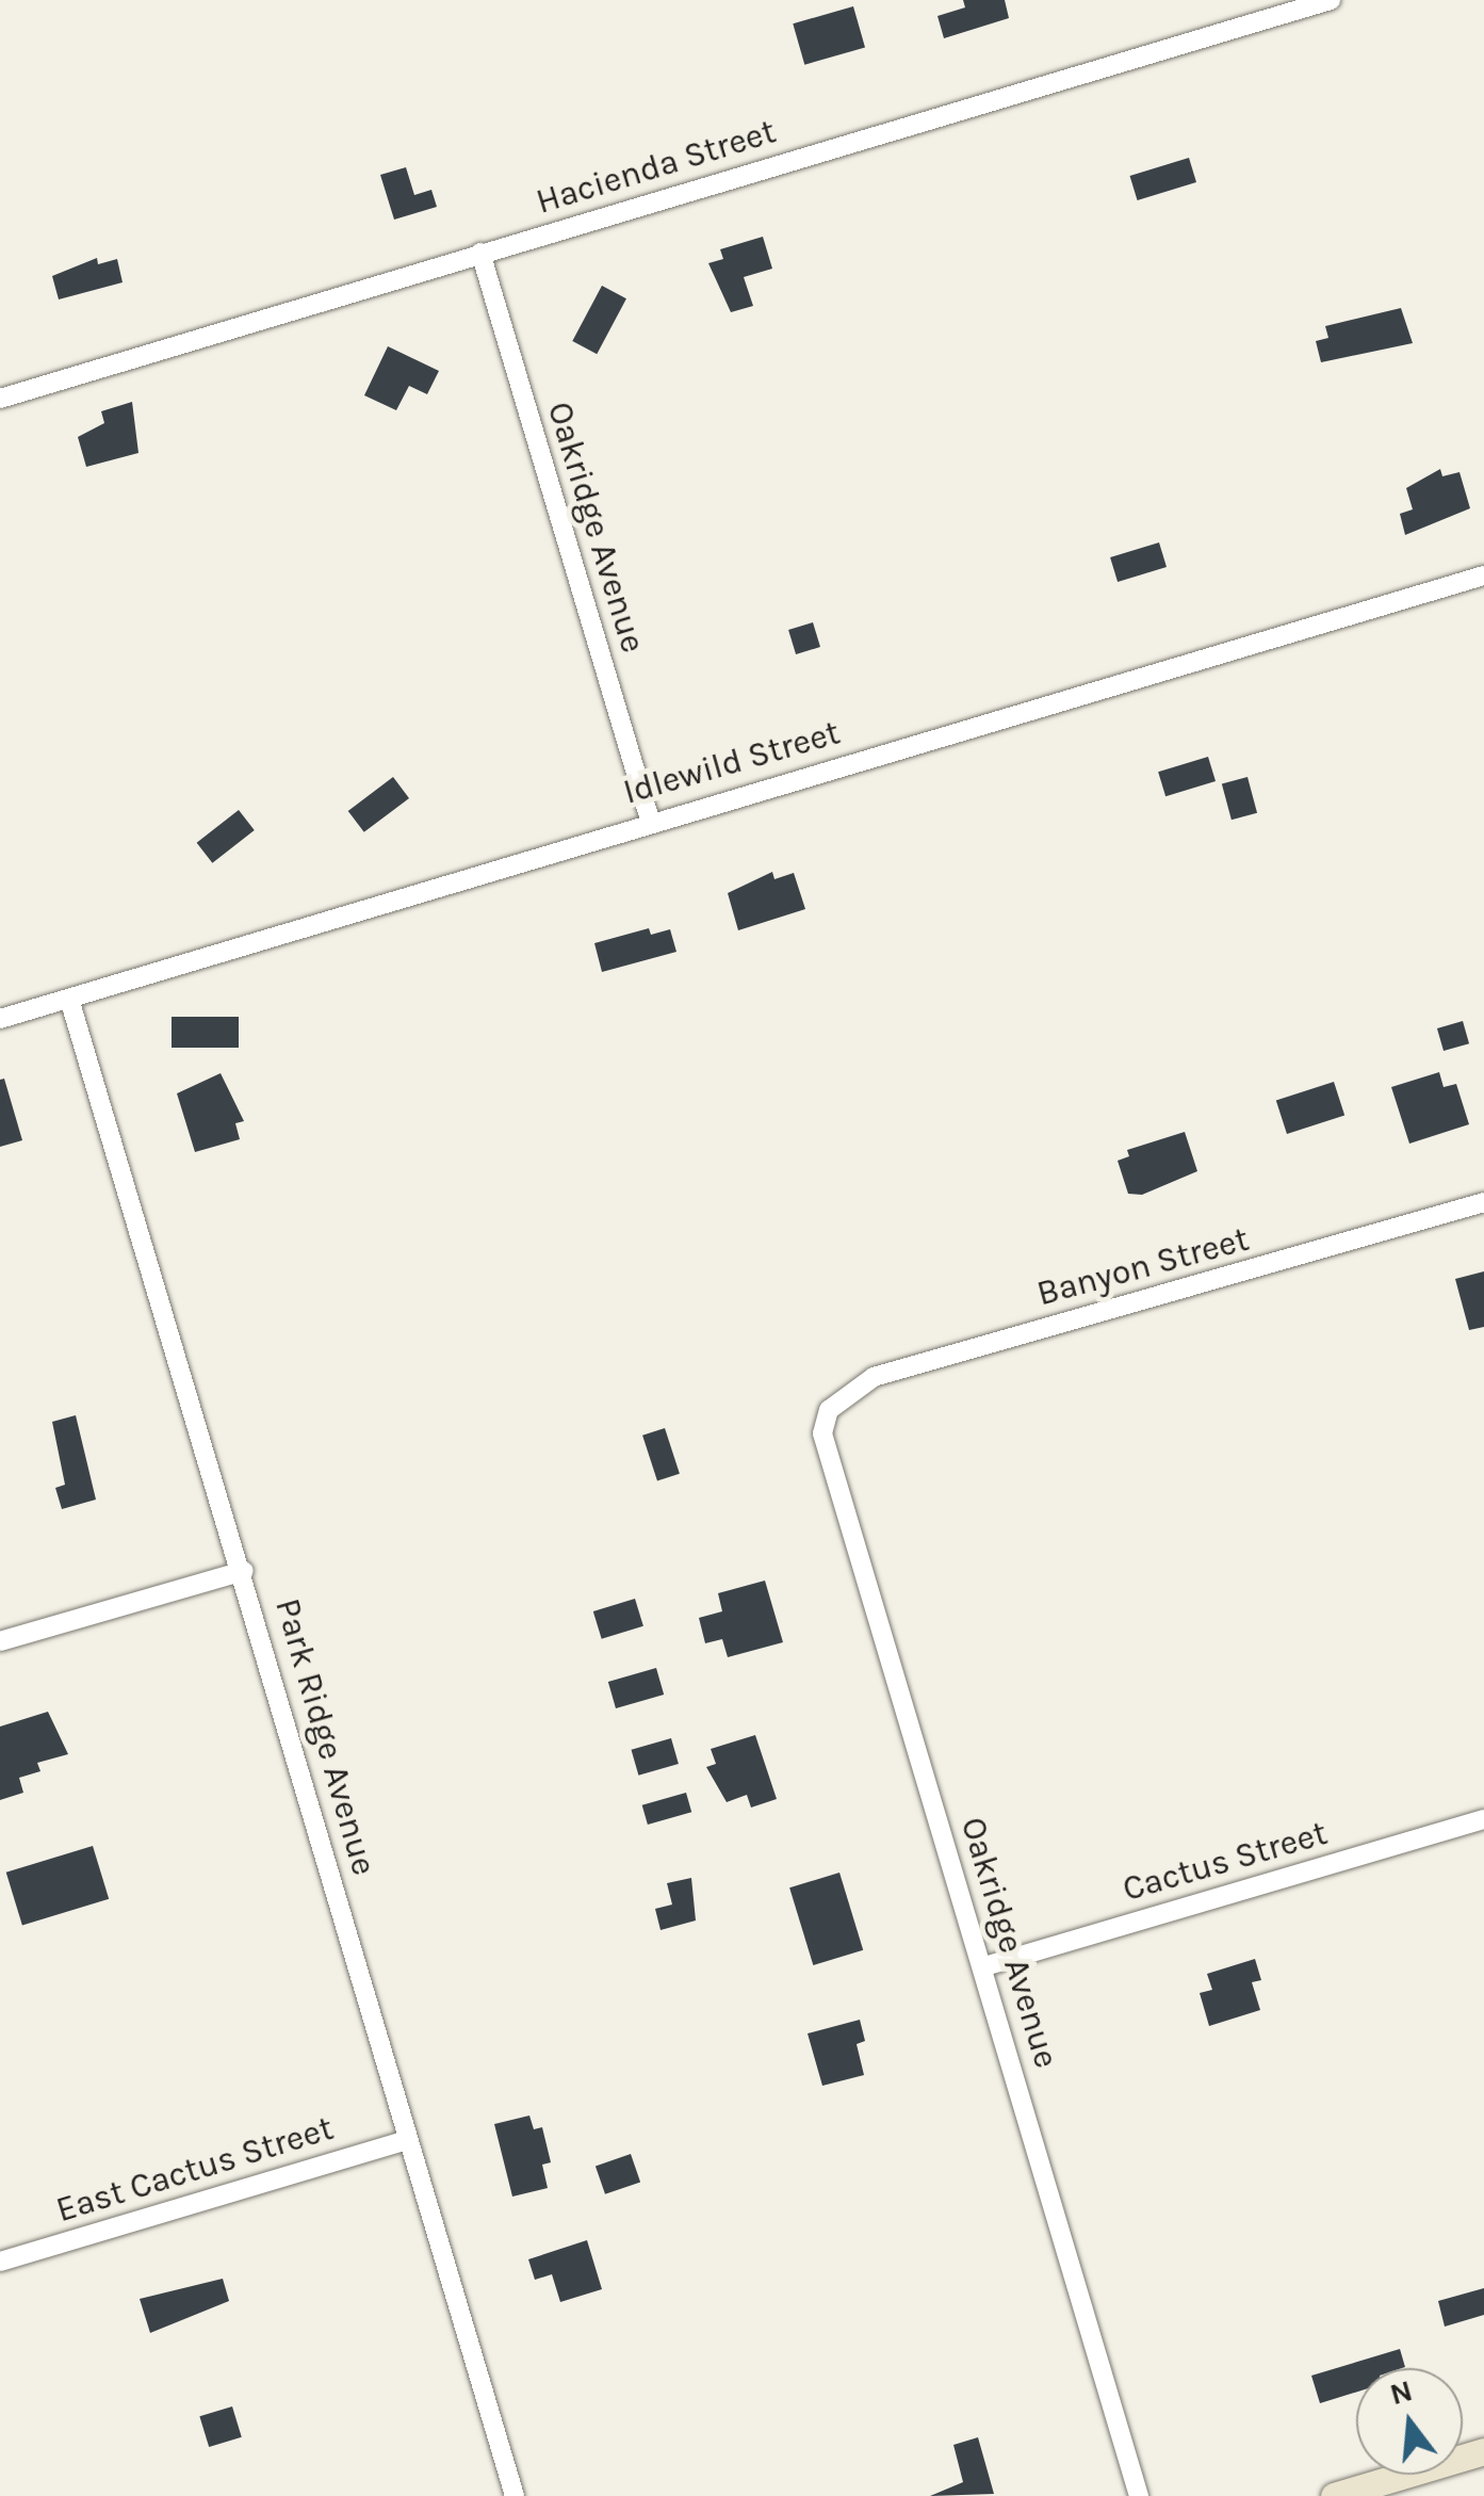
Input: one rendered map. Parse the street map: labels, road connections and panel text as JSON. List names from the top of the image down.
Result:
{
  "streets": {
    "street": [
      "Hacienda Street",
      "Oakridge Avenue",
      "Idlewild Street",
      "Banyon Street",
      "Park Ridge Avenue",
      "Cactus Street",
      "East Cactus Street"
    ]
  },
  "crossings": [
    ["Hacienda Street", "Oakridge Avenue"],
    ["Oakridge Avenue", "Idlewild Street"],
    ["Oakridge Avenue", "Banyon Street"],
    ["Oakridge Avenue", "Cactus Street"],
    ["Idlewild Street", "Park Ridge Avenue"],
    ["Park Ridge Avenue", "East Cactus Street"]
  ],
  "north": "top"
}
